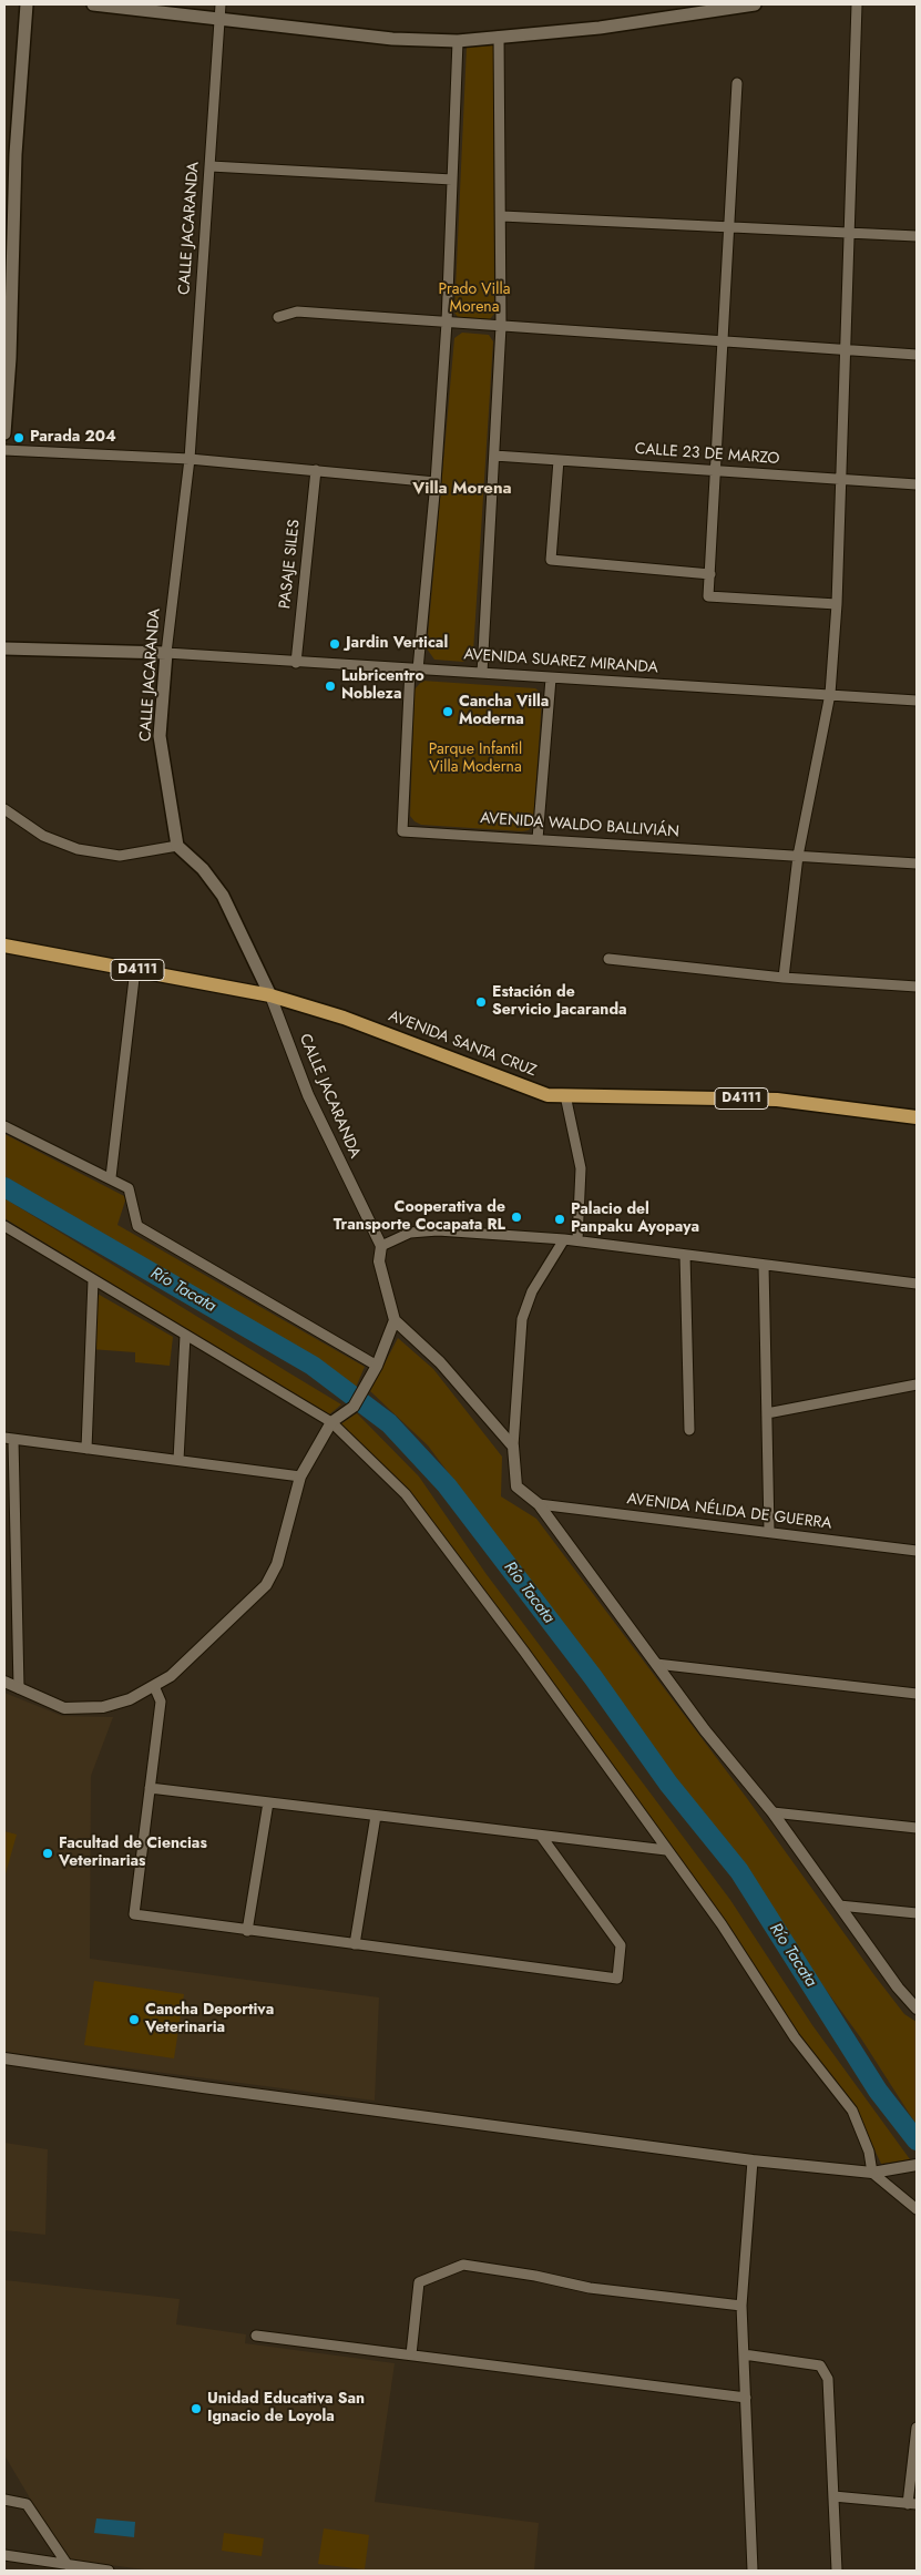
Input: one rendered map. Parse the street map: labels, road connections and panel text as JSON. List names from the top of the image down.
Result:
{
  "streets": {
    "main road": [
      "CALLE JACARANDA",
      "AVENIDA SUAREZ MIRANDA",
      "D4111",
      "AVENIDA SANTA CRUZ"
    ],
    "street": [
      "CALLE 23 DE MARZO",
      "PASAJE SILES",
      "AVENIDA WALDO BALLIVIÁN",
      "AVENIDA NÉLIDA DE GUERRA"
    ]
  },
  "crossings": [
    ["CALLE JACARANDA", "AVENIDA SUAREZ MIRANDA"],
    ["CALLE JACARANDA", "AVENIDA SANTA CRUZ"],
    ["PASAJE SILES", "AVENIDA SUAREZ MIRANDA"],
    ["AVENIDA SUAREZ MIRANDA", "AVENIDA WALDO BALLIVIÁN"]
  ],
  "districts": ["Villa Morena"],
  "water": ["Río Tacata"],
  "parks": ["Prado Villa Morena", "Parque Infantil Villa Moderna"],
  "places": [
    "Parada 204",
    "Jardin Vertical",
    "Lubricentro Nobleza",
    "Cancha Villa Moderna",
    "Estación de Servicio Jacaranda",
    "Cooperativa de Transporte Cocapata RL",
    "Palacio del Panpaku Ayopaya",
    "Facultad de Ciencias Veterinarias",
    "Cancha Deportiva Veterinaria",
    "Unidad Educativa San Ignacio de Loyola"
  ]
}
